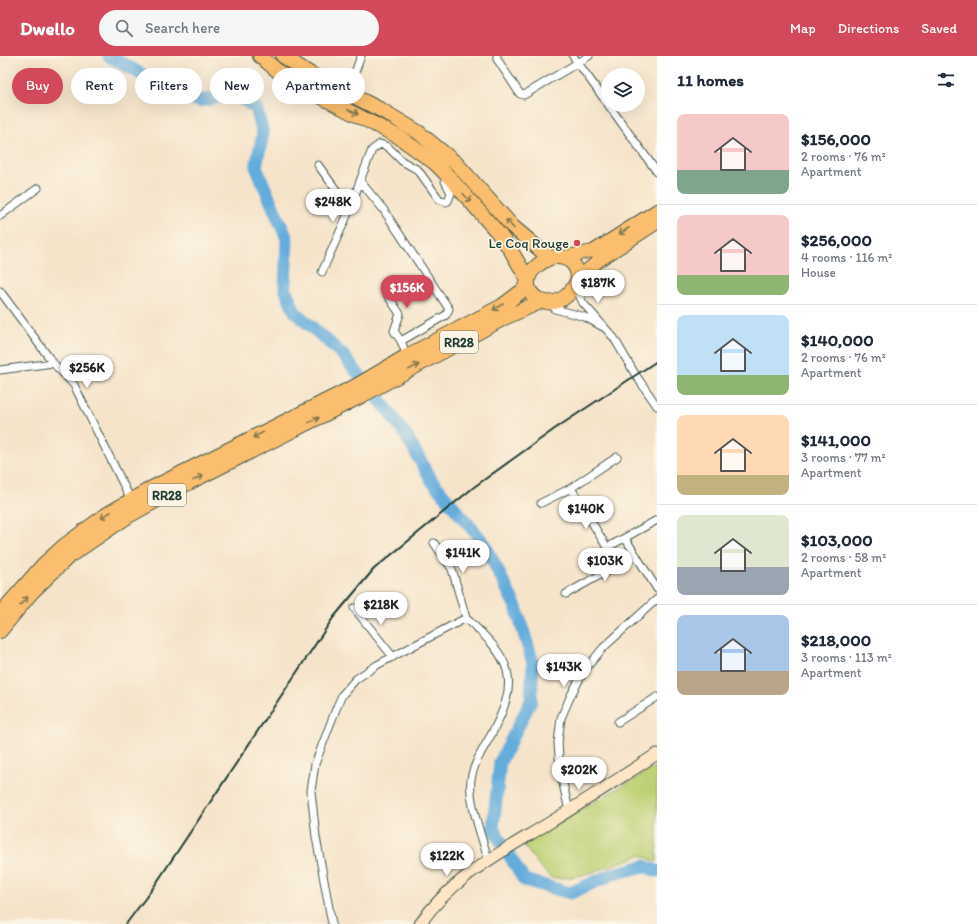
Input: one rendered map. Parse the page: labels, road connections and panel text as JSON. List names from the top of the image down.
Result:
{
  "streets": {
    "highway": ["RR28"]
  },
  "places": ["Le Coq Rouge"],
  "page": {
    "header": "Dwello",
    "search": "Search here",
    "nav": ["Map", "Directions", "Saved"],
    "heading": "11 homes",
    "chip": [
      "Buy",
      "Rent",
      "Filters",
      "New",
      "Apartment"
    ],
    "list": [
      {
        "name": "$156,000",
        "note": "2 rooms · 76 m² · Apartment"
      },
      {
        "name": "$256,000",
        "note": "4 rooms · 116 m² · House"
      },
      {
        "name": "$140,000",
        "note": "2 rooms · 76 m² · Apartment"
      },
      {
        "name": "$141,000",
        "note": "3 rooms · 77 m² · Apartment"
      },
      {
        "name": "$103,000",
        "note": "2 rooms · 58 m² · Apartment"
      },
      {
        "name": "$218,000",
        "note": "3 rooms · 113 m² · Apartment"
      }
    ],
    "price": [
      "$248K",
      "$187K",
      "$156K",
      "$256K",
      "$140K",
      "$141K",
      "$103K",
      "$218K",
      "$143K",
      "$202K",
      "$122K"
    ]
  }
}
